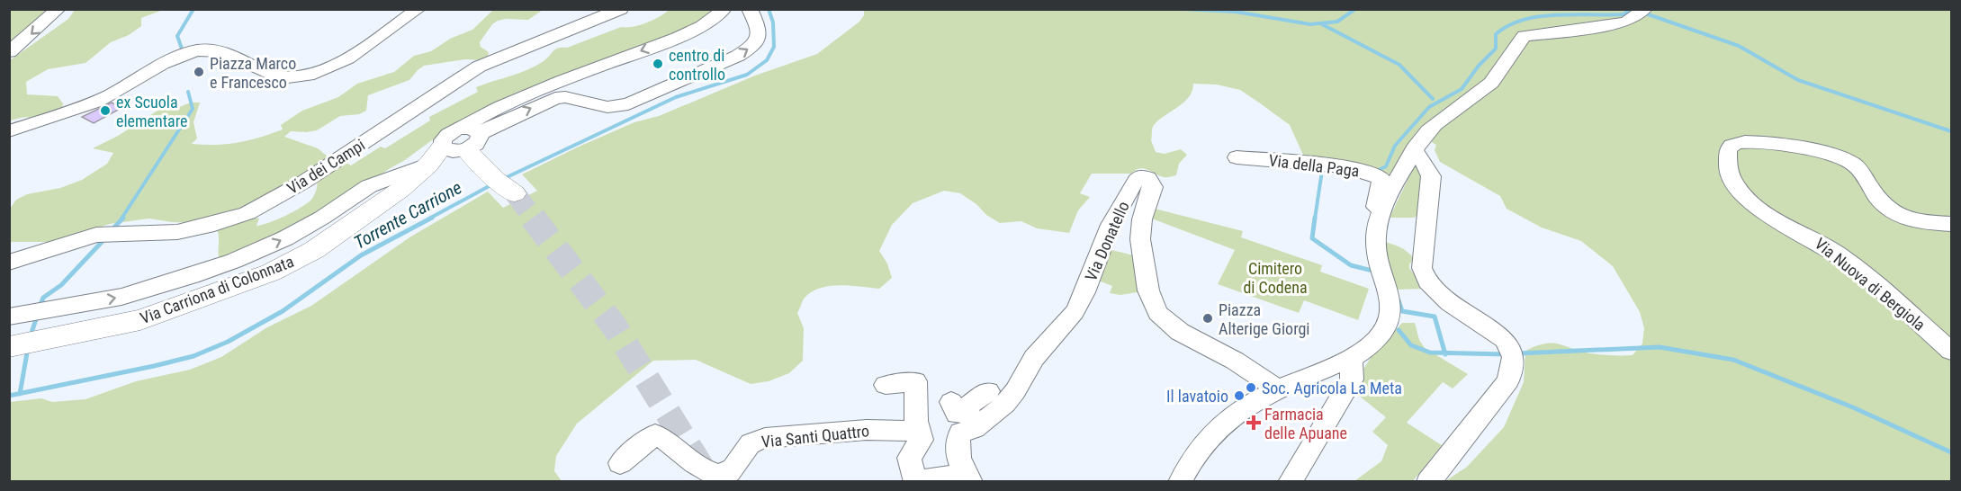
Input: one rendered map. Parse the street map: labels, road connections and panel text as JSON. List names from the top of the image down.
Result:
{
  "streets": {
    "main road": ["Via Carriona di Colonnata"],
    "street": [
      "Via della Paga",
      "Via dei Campi",
      "Via Donatello",
      "Via Nuova di Bergiola",
      "Via Santi Quattro"
    ]
  },
  "water": ["Torrente Carrione"],
  "parks": ["Cimitero di Codena"],
  "places": {
    "other": [
      "centro di controllo",
      "Piazza Marco e Francesco",
      "ex Scuola elementare",
      "Piazza Alterige Giorgi",
      "Soc. Agricola La Meta",
      "Il lavatoio"
    ],
    "health": ["Farmacia delle Apuane"]
  }
}
